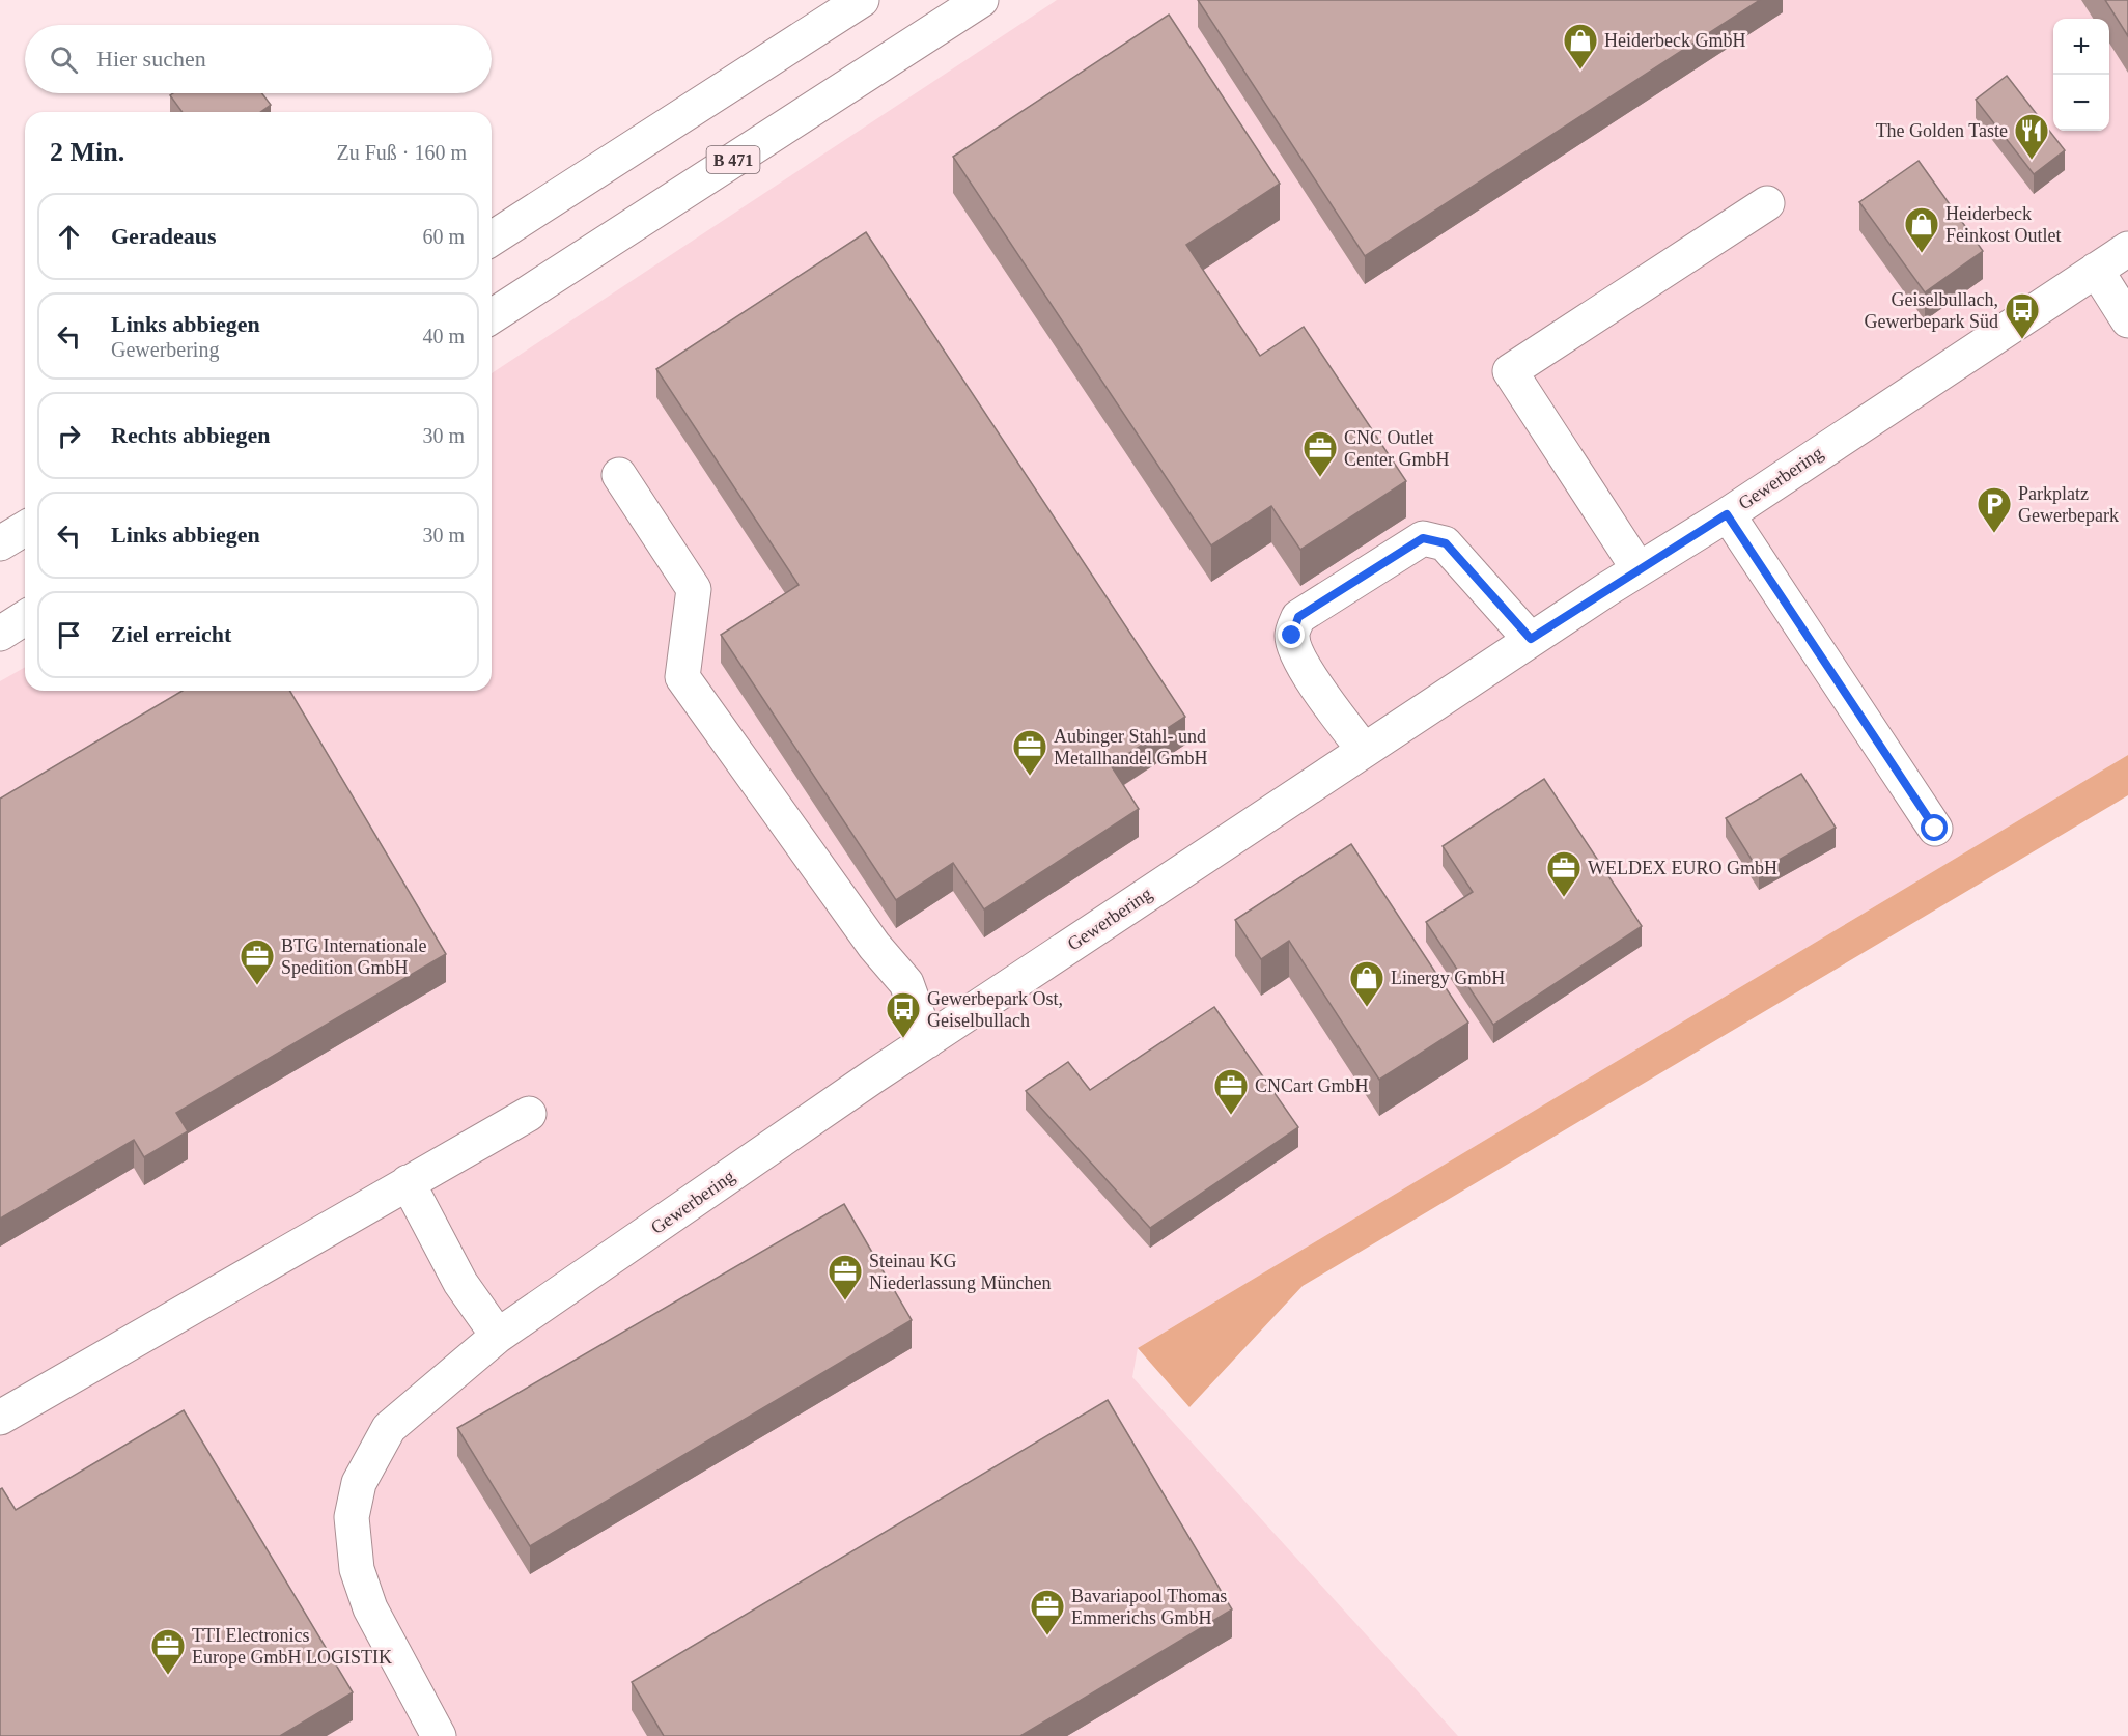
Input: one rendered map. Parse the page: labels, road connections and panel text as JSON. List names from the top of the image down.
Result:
{
  "streets": {
    "main road": ["B 471", "Gewerbering"]
  },
  "places": {
    "shop": ["Heiderbeck GmbH", "Heiderbeck Feinkost Outlet", "Linergy GmbH"],
    "restaurant": ["The Golden Taste"],
    "bus stop": ["Geiselbullach, Gewerbepark Süd", "Gewerbepark Ost, Geiselbullach"],
    "office": [
      "CNC Outlet Center GmbH",
      "Aubinger Stahl- und Metallhandel GmbH",
      "WELDEX EURO GmbH",
      "BTG Internationale Spedition GmbH",
      "CNCart GmbH",
      "Steinau KG Niederlassung München",
      "Bavariapool Thomas Emmerichs GmbH",
      "TTI Electronics Europe GmbH LOGISTIK"
    ],
    "parking": ["Parkplatz Gewerbepark"]
  },
  "page": {
    "map_buttons": ["+", "−"],
    "search": "Hier suchen",
    "heading": ["2 Min.", "Zu Fuß · 160 m"],
    "list": [
      ["Geradeaus", "60 m"],
      ["Links abbiegen", "Gewerbering", "40 m"],
      ["Rechts abbiegen", "30 m"],
      ["Links abbiegen", "30 m"],
      "Ziel erreicht"
    ]
  }
}
